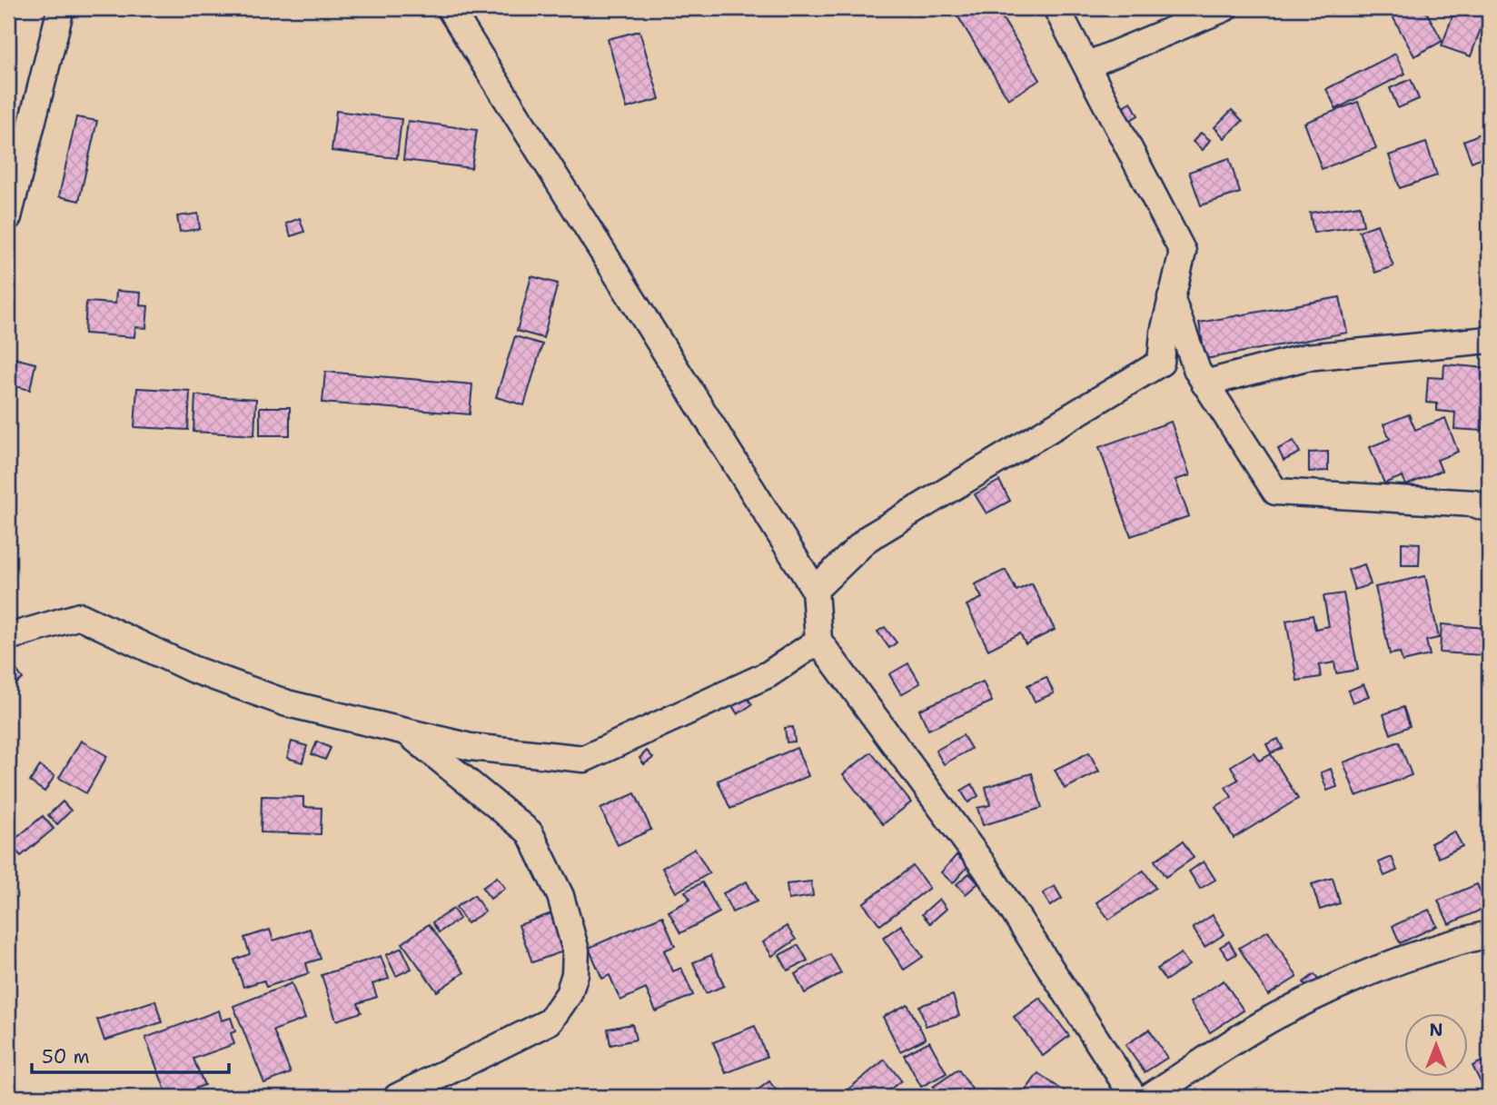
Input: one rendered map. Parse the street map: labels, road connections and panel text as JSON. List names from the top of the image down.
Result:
{
  "scale_bar": "50 m",
  "north": "top"
}
